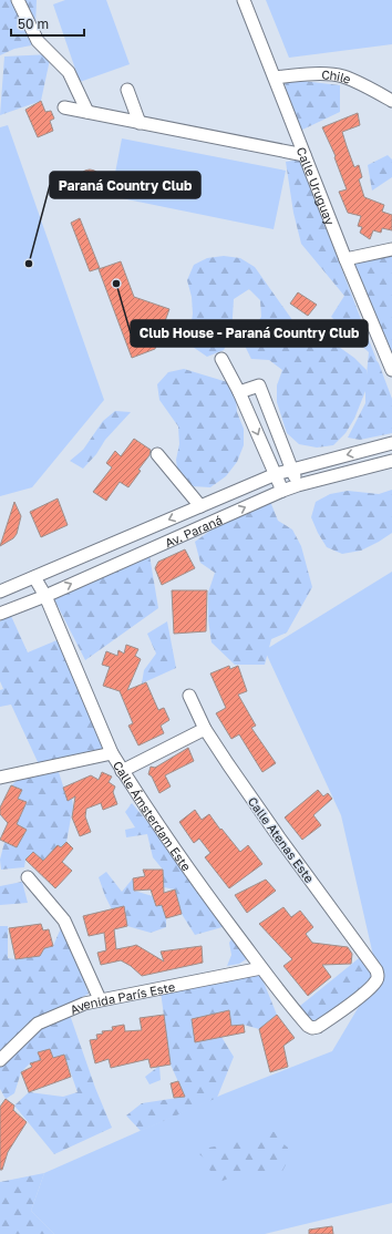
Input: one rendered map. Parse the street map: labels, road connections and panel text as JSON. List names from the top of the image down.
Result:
{
  "streets": {
    "street": [
      "Chile",
      "Calle Uruguay",
      "Av. Paraná",
      "Calle Ámsterdam Este",
      "Calle Atenas Este",
      "Avenida París Este"
    ]
  },
  "crossings": [
    ["Chile", "Calle Uruguay"],
    ["Av. Paraná", "Calle Ámsterdam Este"],
    ["Calle Ámsterdam Este", "Calle Atenas Este"],
    ["Calle Ámsterdam Este", "Avenida París Este"]
  ],
  "places": ["Paraná Country Club", "Club House - Paraná Country Club"],
  "scale_bar": "50 m"
}
